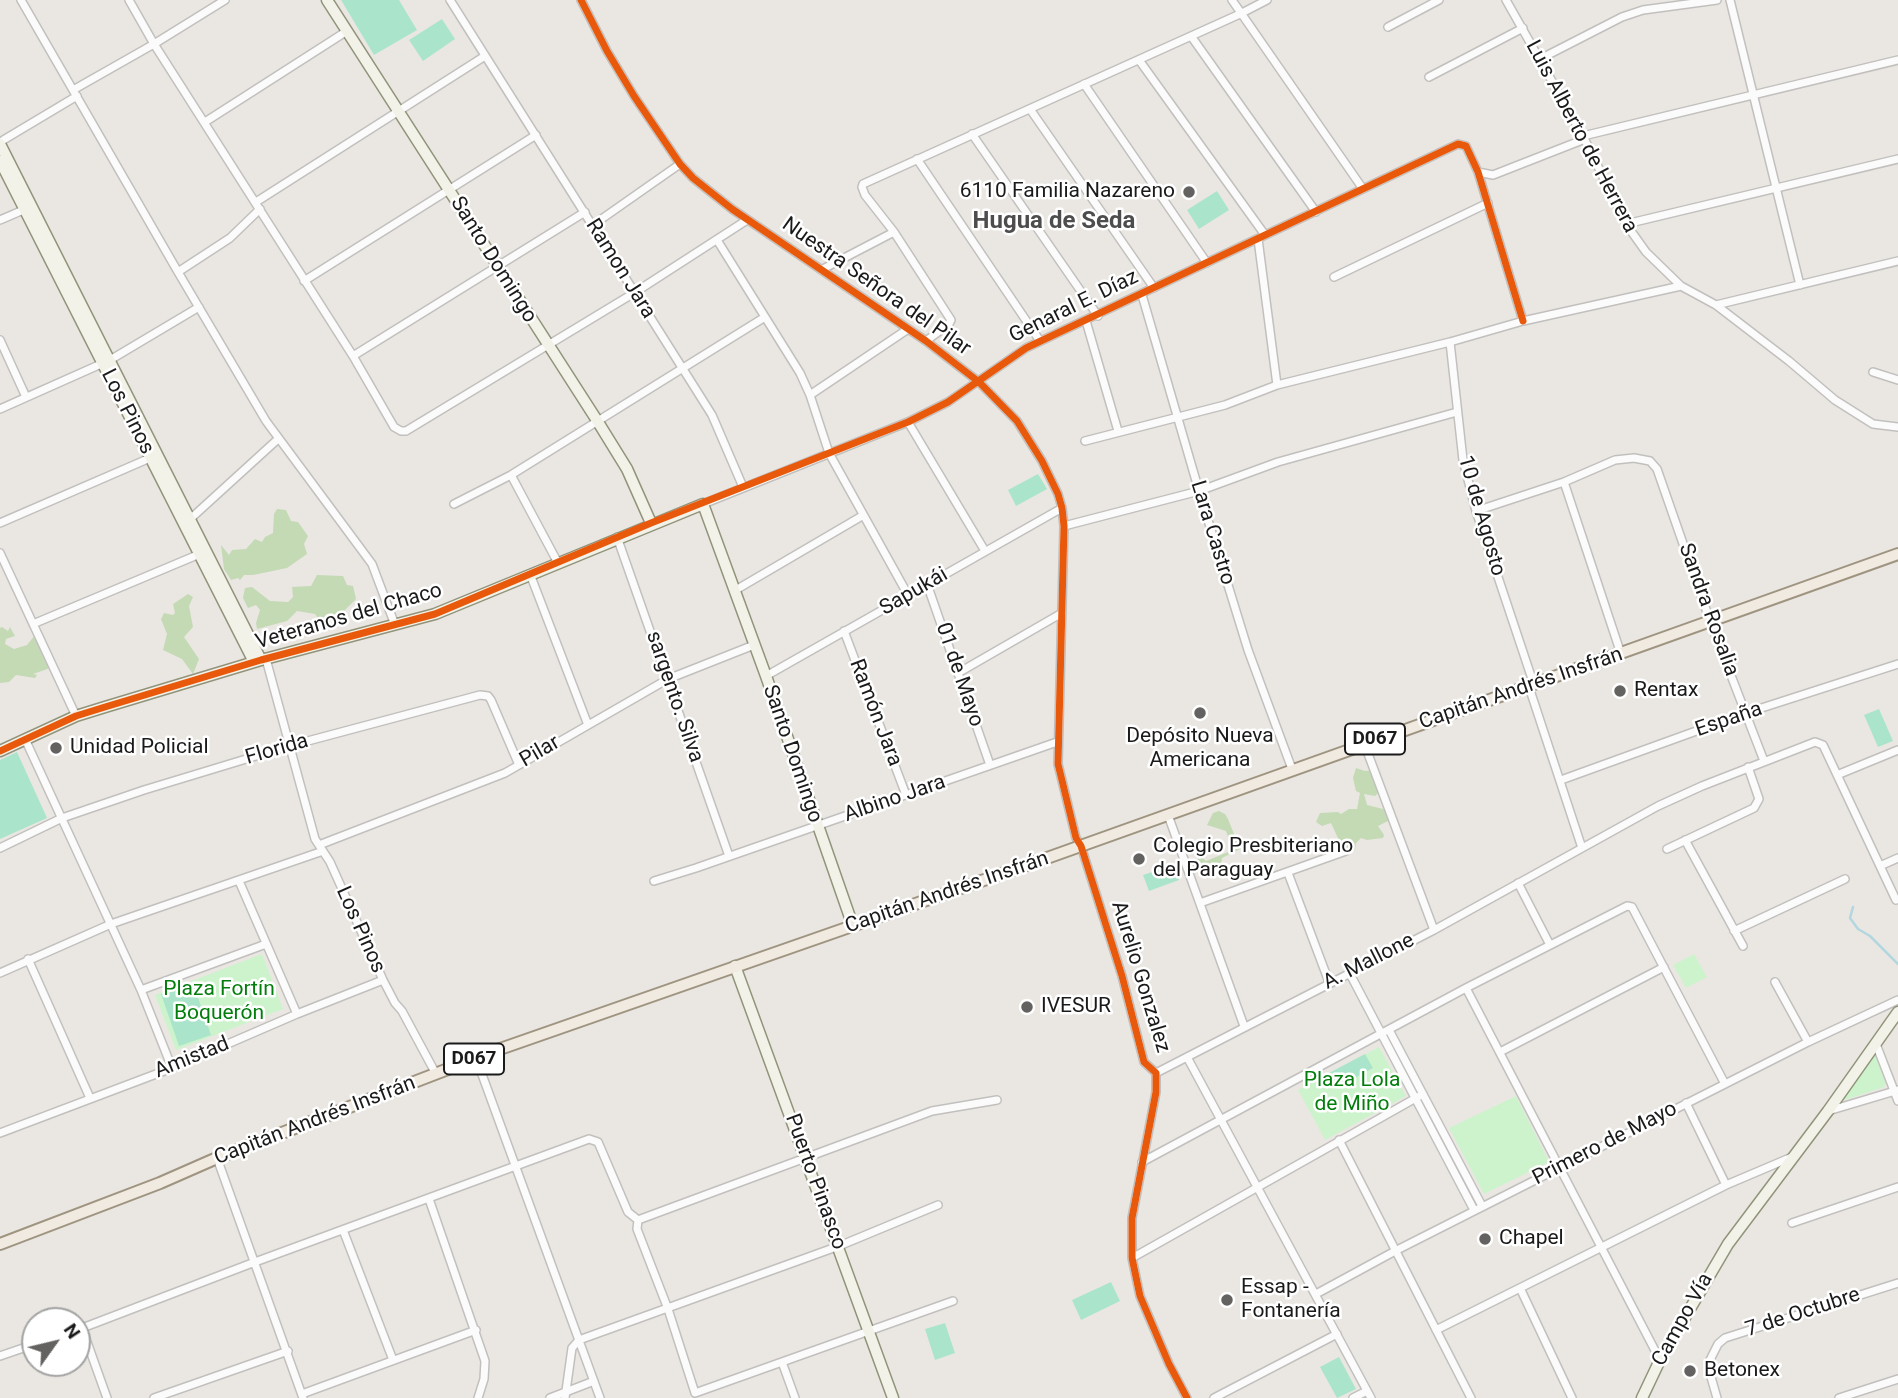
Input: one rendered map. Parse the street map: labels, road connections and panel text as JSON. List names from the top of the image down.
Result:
{
  "streets": {
    "main road": ["Capitán Andrés Insfrán", "D067"],
    "street": [
      "Luis Alberto de Herrera",
      "Santo Domingo",
      "Ramon Jara",
      "Nuestra Señora del Pilar",
      "Genaral E. Díaz",
      "Los Pinos",
      "10 de Agosto",
      "Lara Castro",
      "Sapukái",
      "Sandra Rosalia",
      "Veteranos del Chaco",
      "01 de Mayo",
      "sargento. Silva",
      "Ramón Jara",
      "España",
      "Florida",
      "Pilar",
      "Albino Jara",
      "A. Mallone",
      "Aurelio Gonzalez",
      "Amistad",
      "Primero de Mayo",
      "Puerto Pinasco",
      "7 de Octubre",
      "Campo Vía"
    ]
  },
  "crossings": [
    ["Santo Domingo", "Genaral E. Díaz"],
    ["Santo Domingo", "Sapukái"],
    ["Santo Domingo", "Veteranos del Chaco"],
    ["Santo Domingo", "Capitán Andrés Insfrán"],
    ["Santo Domingo", "Pilar"],
    ["Santo Domingo", "Albino Jara"],
    ["Ramon Jara", "Genaral E. Díaz"],
    ["Nuestra Señora del Pilar", "Genaral E. Díaz"],
    ["Nuestra Señora del Pilar", "Sapukái"],
    ["Nuestra Señora del Pilar", "Capitán Andrés Insfrán"],
    ["Nuestra Señora del Pilar", "Albino Jara"],
    ["Nuestra Señora del Pilar", "Aurelio Gonzalez"],
    ["Genaral E. Díaz", "Lara Castro"],
    ["Genaral E. Díaz", "Veteranos del Chaco"],
    ["Los Pinos", "Veteranos del Chaco"],
    ["Los Pinos", "Capitán Andrés Insfrán"],
    ["Los Pinos", "Florida"],
    ["Los Pinos", "Pilar"],
    ["Los Pinos", "Amistad"],
    ["10 de Agosto", "Capitán Andrés Insfrán"],
    ["10 de Agosto", "España"],
    ["10 de Agosto", "A. Mallone"],
    ["Lara Castro", "Capitán Andrés Insfrán"],
    ["Sapukái", "01 de Mayo"],
    ["Sapukái", "Ramón Jara"],
    ["Sandra Rosalia", "Capitán Andrés Insfrán"],
    ["Sandra Rosalia", "España"],
    ["Sandra Rosalia", "A. Mallone"],
    ["Veteranos del Chaco", "sargento. Silva"],
    ["01 de Mayo", "Albino Jara"],
    ["Capitán Andrés Insfrán", "Aurelio Gonzalez"],
    ["Capitán Andrés Insfrán", "Puerto Pinasco"],
    ["sargento. Silva", "Pilar"],
    ["sargento. Silva", "Albino Jara"],
    ["Ramón Jara", "Albino Jara"],
    ["Florida", "Pilar"],
    ["A. Mallone", "Aurelio Gonzalez"]
  ],
  "districts": ["Hugua de Seda"],
  "parks": ["Plaza Fortín Boquerón", "Plaza Lola de Miño"],
  "places": [
    "6110 Familia Nazareno",
    "Rentax",
    "Depósito Nueva Americana",
    "Unidad Policial",
    "Colegio Presbiteriano del Paraguay",
    "IVESUR",
    "Chapel",
    "Essap - Fontanería",
    "Betonex"
  ],
  "north": "top right"
}
